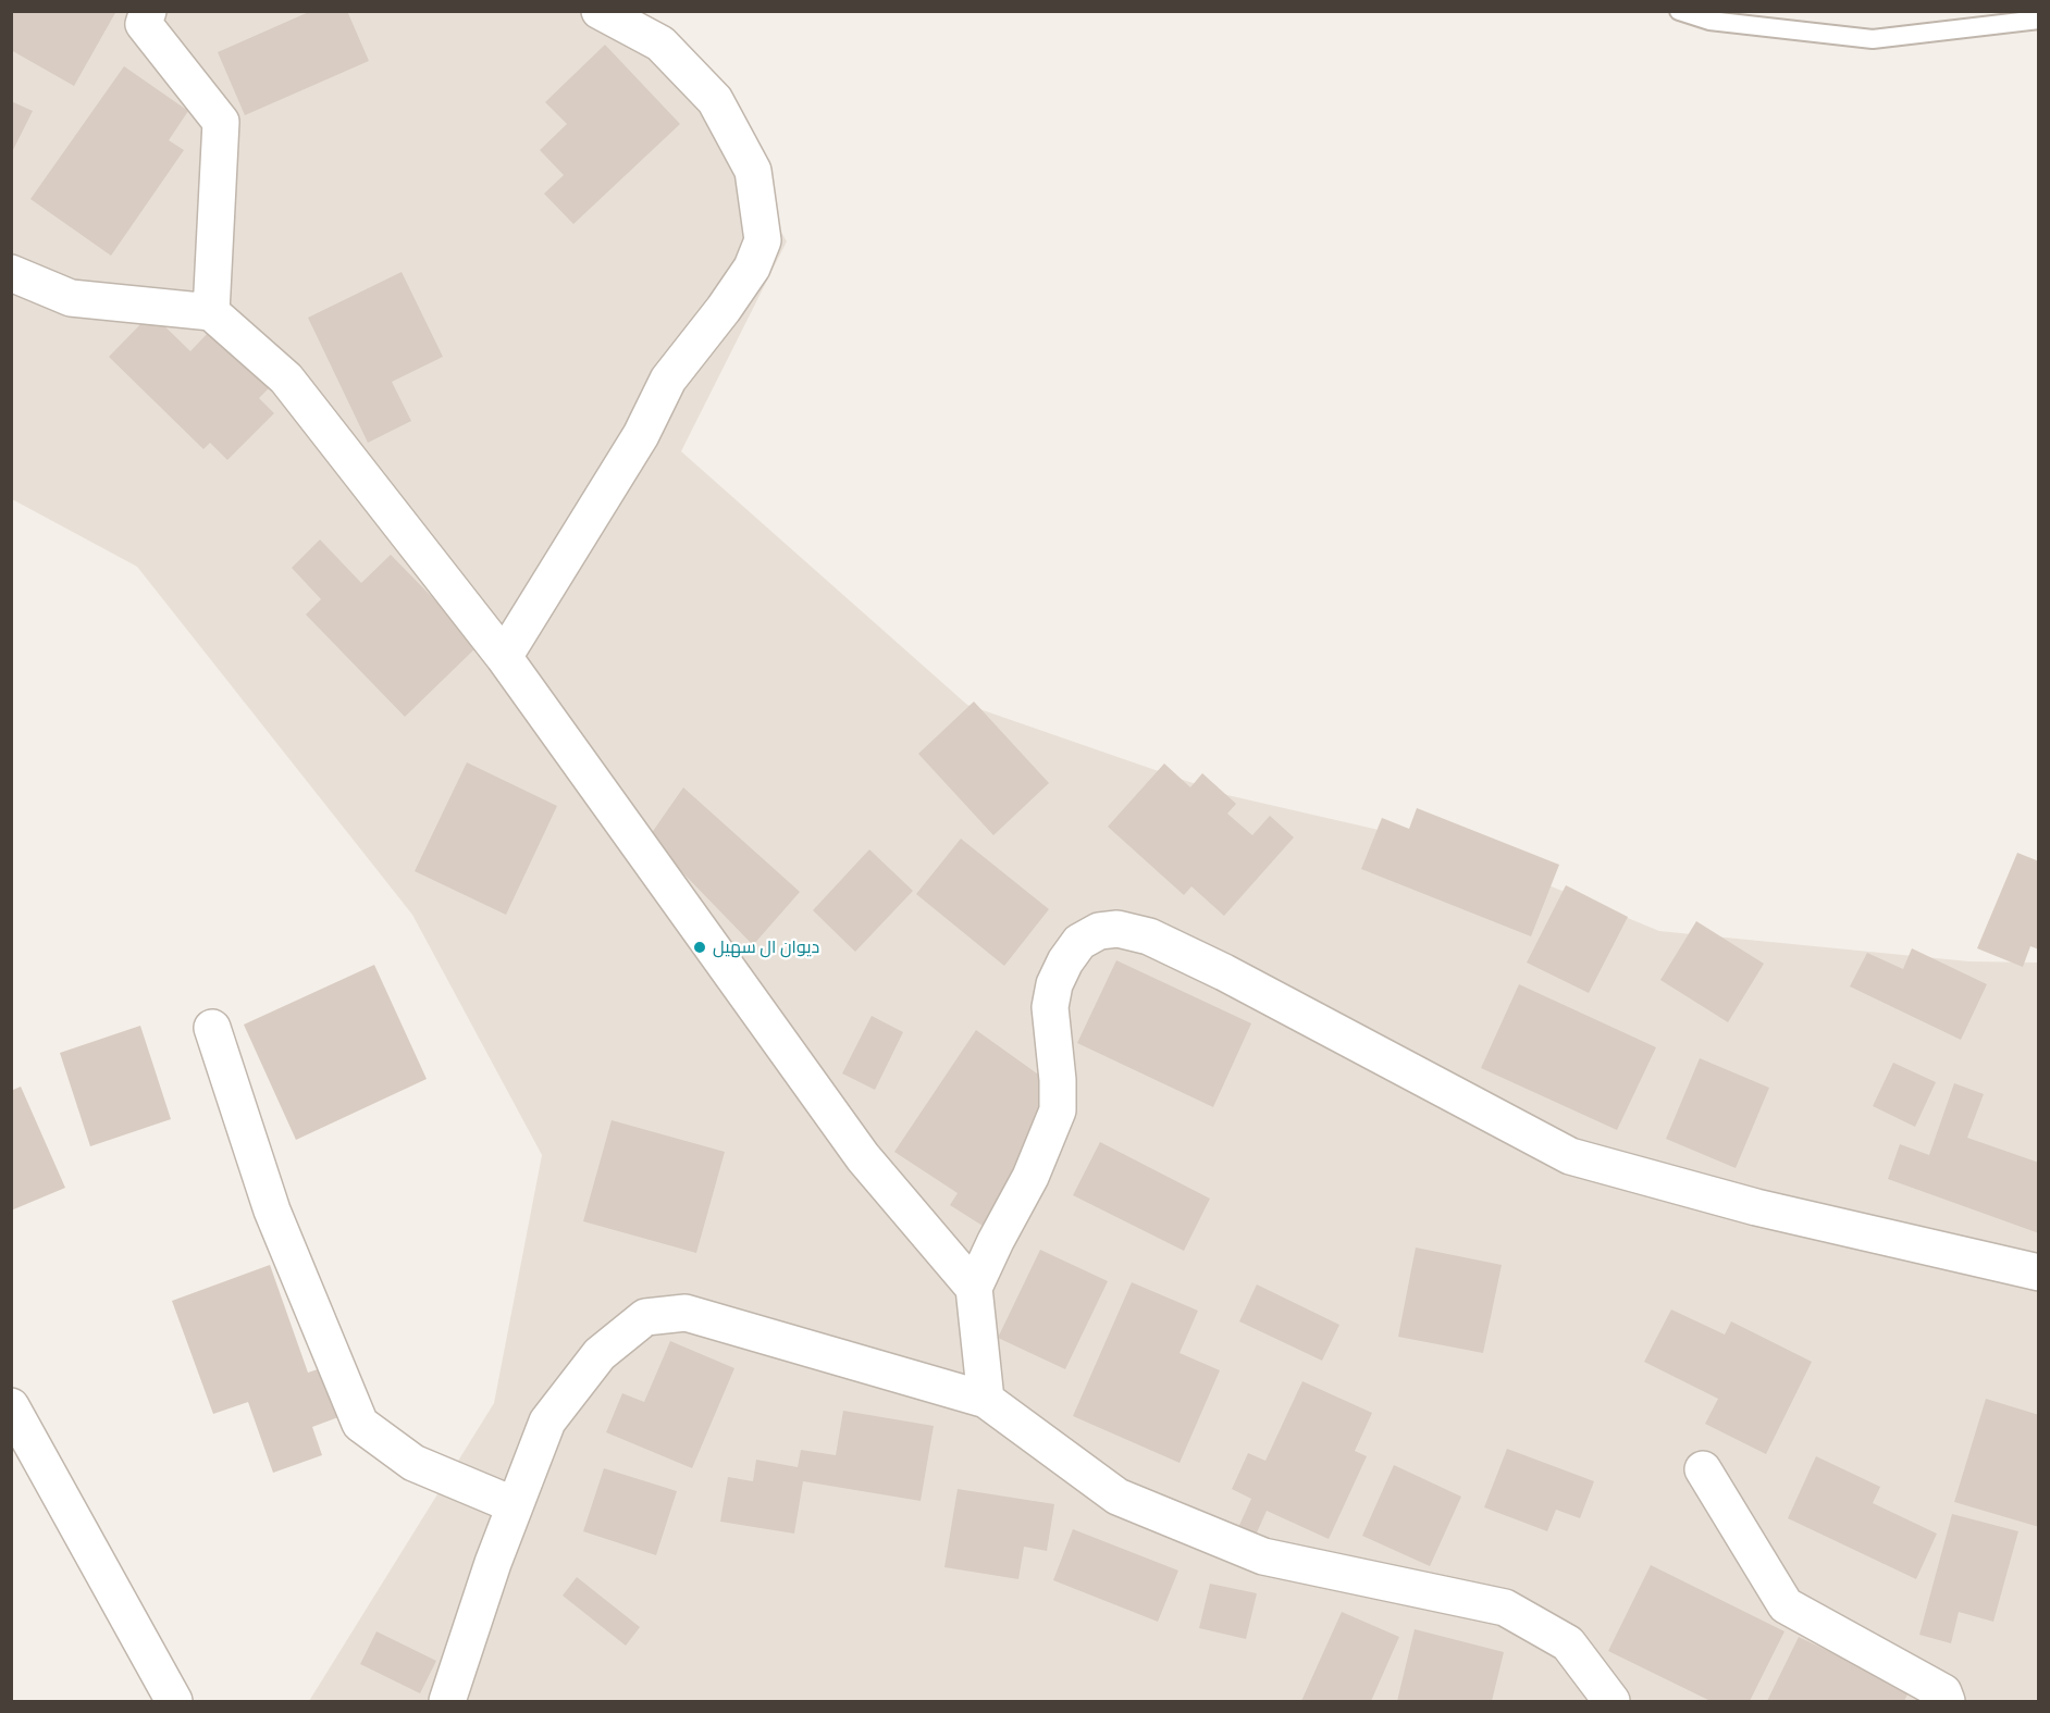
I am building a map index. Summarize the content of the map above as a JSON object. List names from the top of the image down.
{
  "places": ["ديوان ال سهيل"]
}
